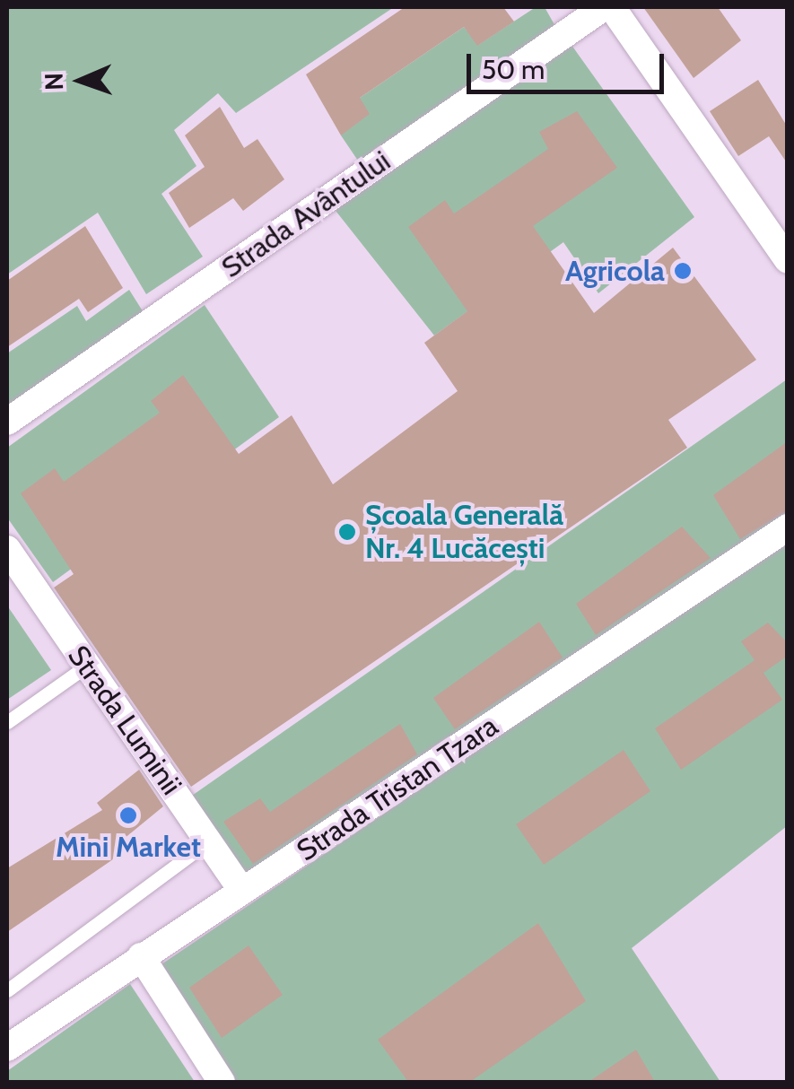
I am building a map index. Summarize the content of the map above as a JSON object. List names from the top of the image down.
{
  "streets": {
    "street": ["Strada Avântului", "Strada Luminii", "Strada Tristan Tzara"]
  },
  "crossings": [
    ["Strada Luminii", "Strada Tristan Tzara"]
  ],
  "places": ["Agricola", "Școala Generală Nr. 4 Lucăcești", "Mini Market"],
  "scale_bar": "50 m",
  "north": "left"
}
